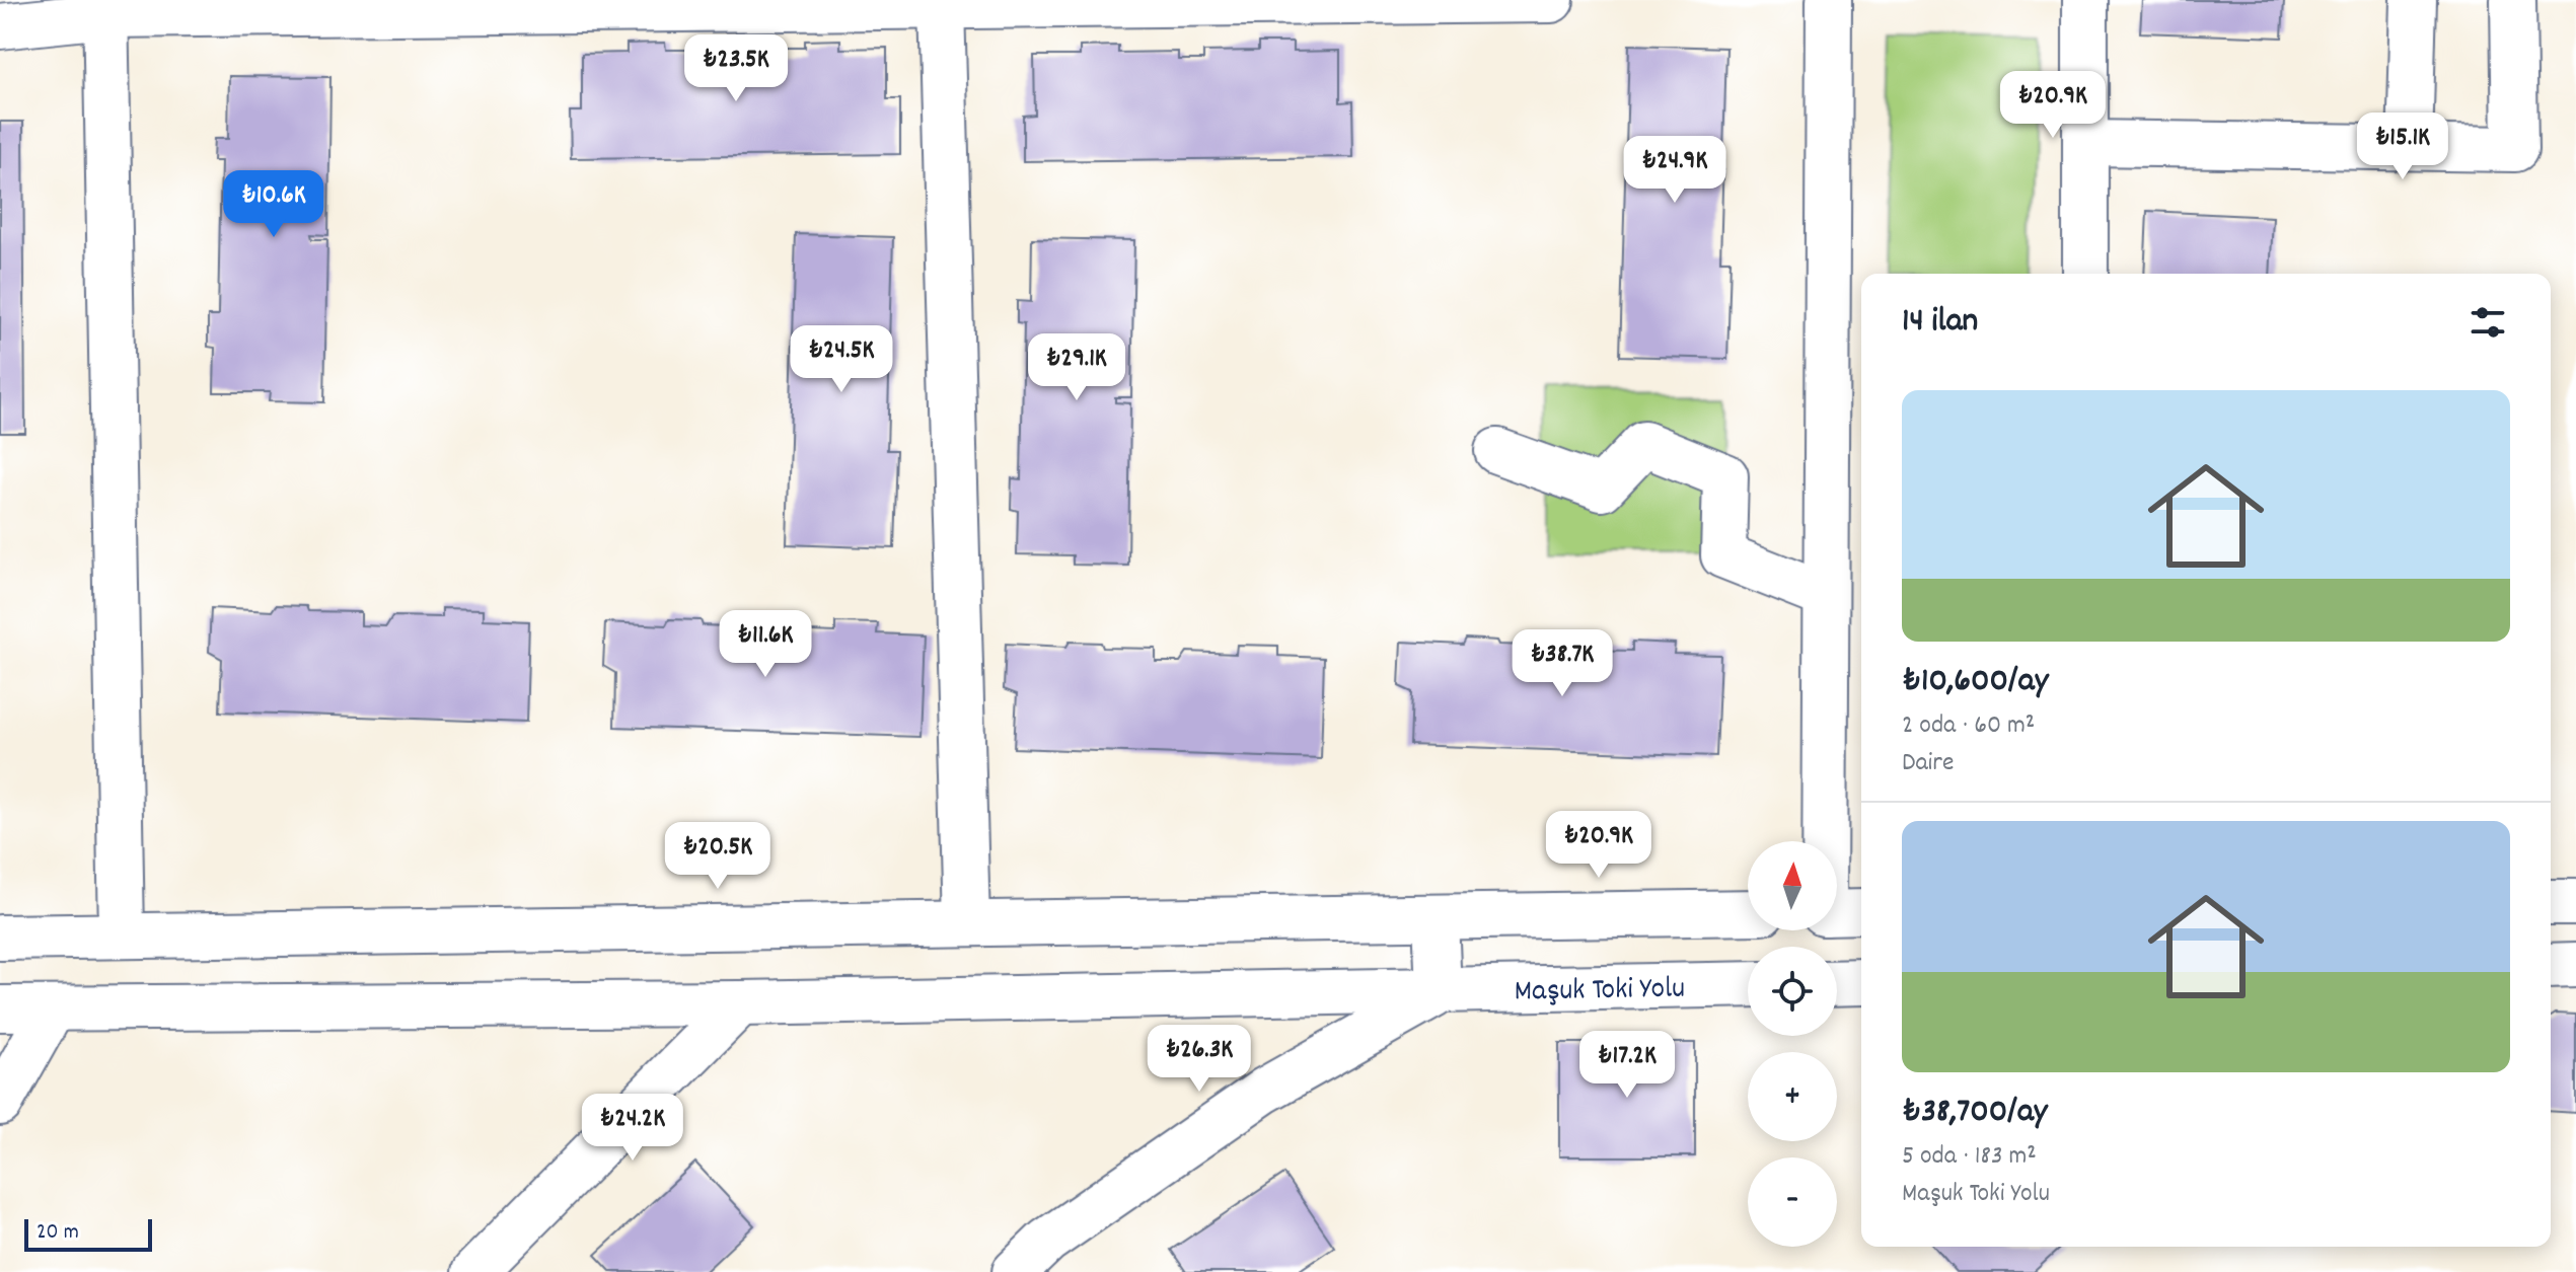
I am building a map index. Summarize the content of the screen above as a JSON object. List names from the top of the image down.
{
  "streets": {
    "street": ["Maşuk Toki Yolu"]
  },
  "scale_bar": "20 m",
  "north": "top",
  "page": {
    "price": [
      "₺23.5K",
      "₺20.9K",
      "₺15.1K",
      "₺24.9K",
      "₺10.6K",
      "₺24.5K",
      "₺29.1K",
      "₺11.6K",
      "₺38.7K",
      "₺20.9K",
      "₺20.5K",
      "₺26.3K",
      "₺17.2K",
      "₺24.2K"
    ],
    "heading": "14 ilan",
    "list": [
      {
        "name": "₺10,600/ay",
        "note": "2 oda · 60 m² · Daire"
      },
      {
        "name": "₺38,700/ay",
        "note": "5 oda · 183 m² · Maşuk Toki Yolu"
      }
    ],
    "map_buttons": ["+", "−"],
    "scale": "20 m"
  }
}
